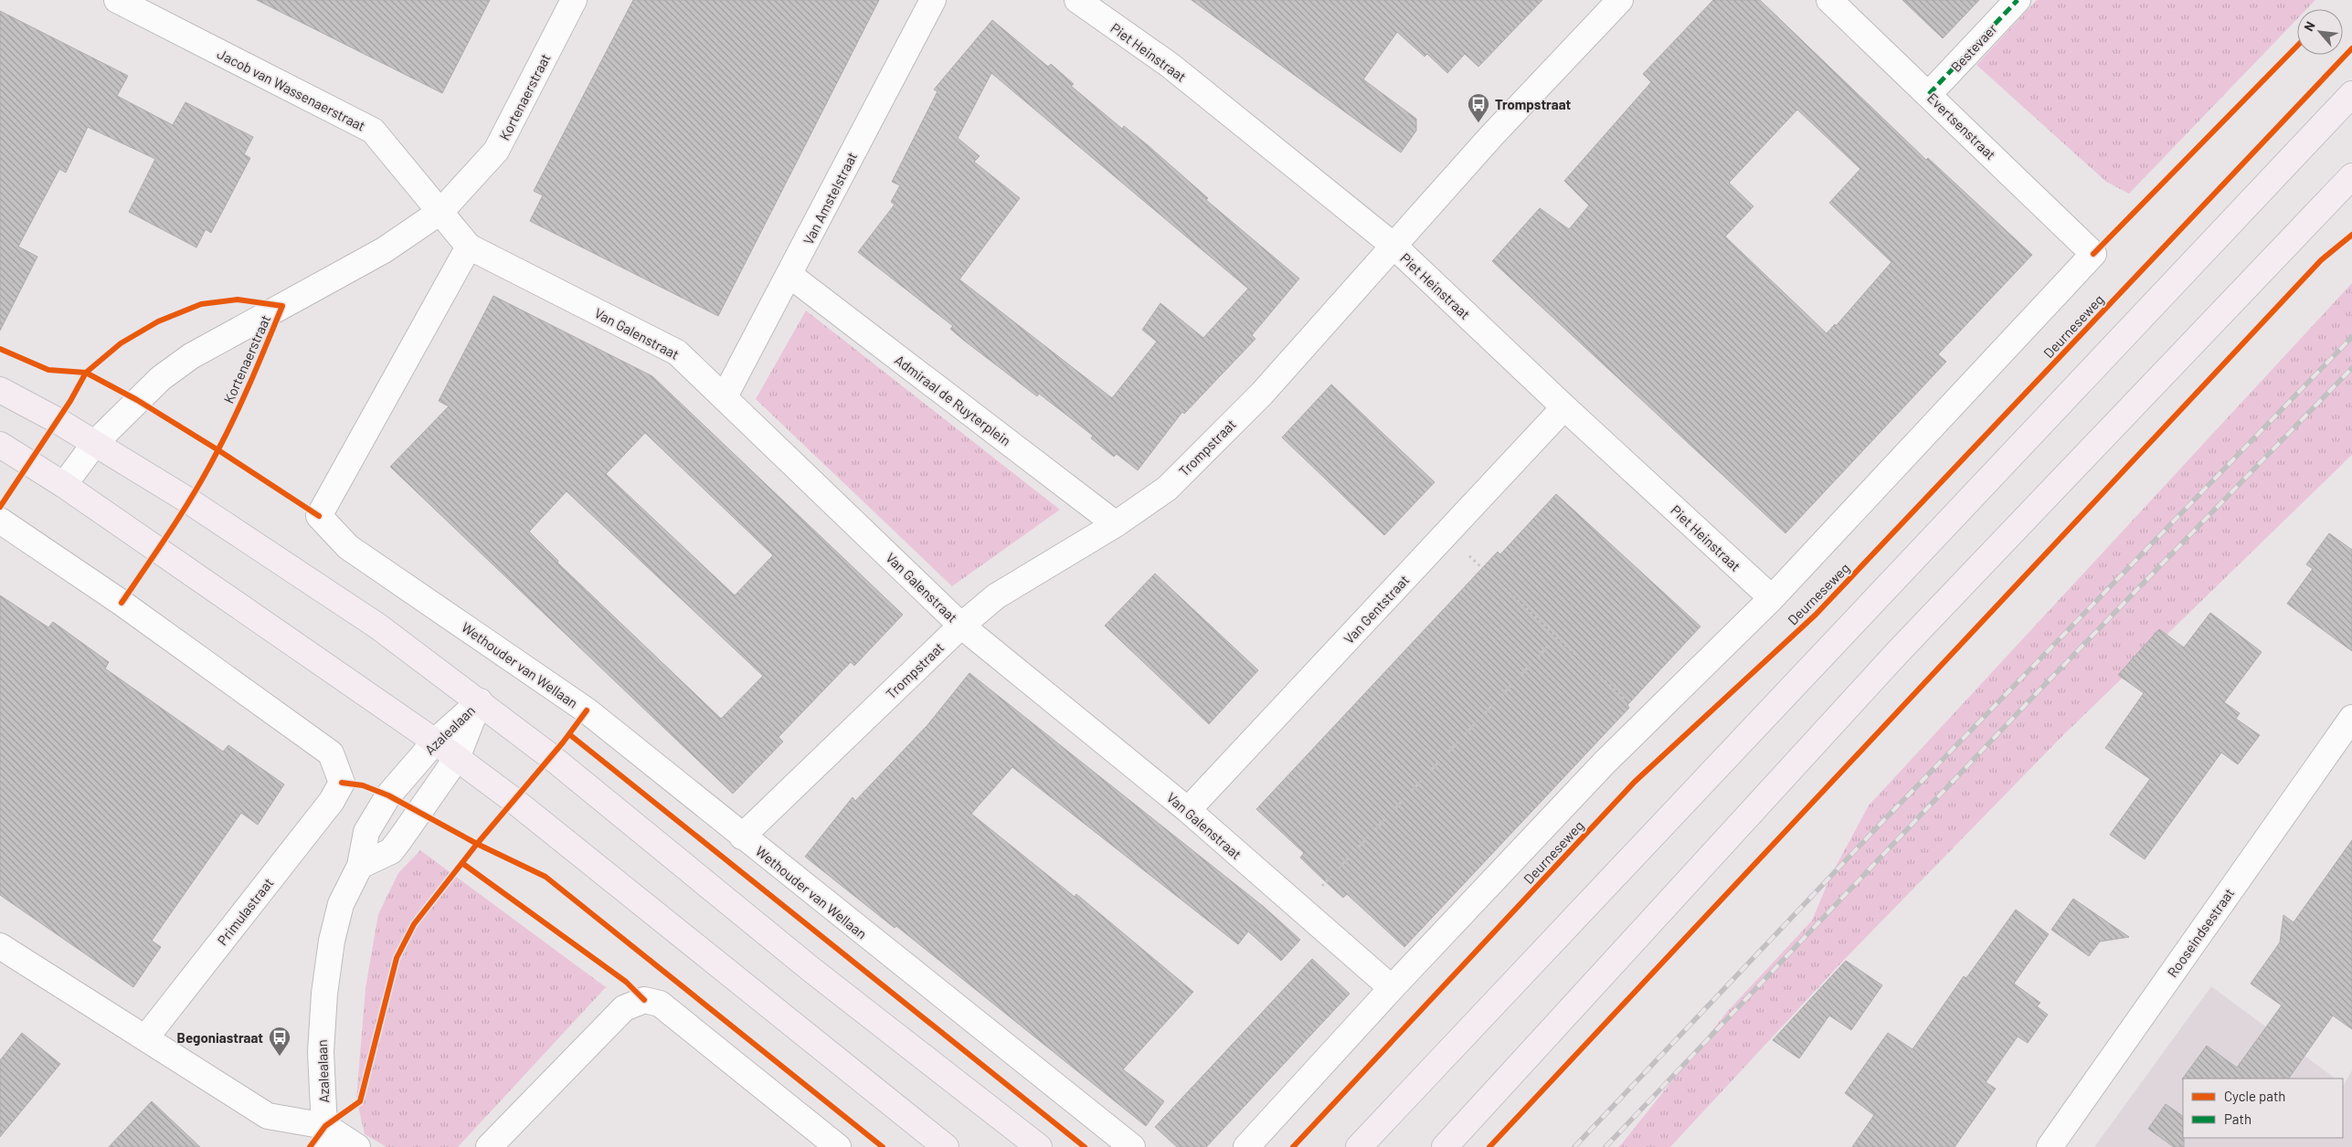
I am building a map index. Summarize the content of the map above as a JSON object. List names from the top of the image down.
{
  "streets": {
    "street": [
      "Bestevaer",
      "Piet Heinstraat",
      "Jacob van Wassenaerstraat",
      "Kortenaerstraat",
      "Evertsenstraat",
      "Van Amstelstraat",
      "Deurneseweg",
      "Van Galenstraat",
      "Admiraal de Ruyterplein",
      "Trompstraat",
      "Van Gentstraat",
      "Wethouder van Wellaan",
      "Azalealaan",
      "Primulastraat",
      "Rooseindsestraat"
    ]
  },
  "crossings": [
    ["Bestevaer", "Evertsenstraat"],
    ["Piet Heinstraat", "Deurneseweg"],
    ["Piet Heinstraat", "Trompstraat"],
    ["Piet Heinstraat", "Van Gentstraat"],
    ["Jacob van Wassenaerstraat", "Kortenaerstraat"],
    ["Jacob van Wassenaerstraat", "Van Galenstraat"],
    ["Kortenaerstraat", "Van Galenstraat"],
    ["Evertsenstraat", "Deurneseweg"],
    ["Van Amstelstraat", "Van Galenstraat"],
    ["Van Amstelstraat", "Admiraal de Ruyterplein"],
    ["Deurneseweg", "Van Galenstraat"],
    ["Van Galenstraat", "Trompstraat"],
    ["Van Galenstraat", "Van Gentstraat"],
    ["Van Galenstraat", "Wethouder van Wellaan"],
    ["Admiraal de Ruyterplein", "Trompstraat"],
    ["Trompstraat", "Wethouder van Wellaan"]
  ],
  "places": {
    "bus stop": ["Trompstraat", "Begoniastraat"]
  },
  "legend": ["Cycle path", "Path"],
  "north": "top left"
}
